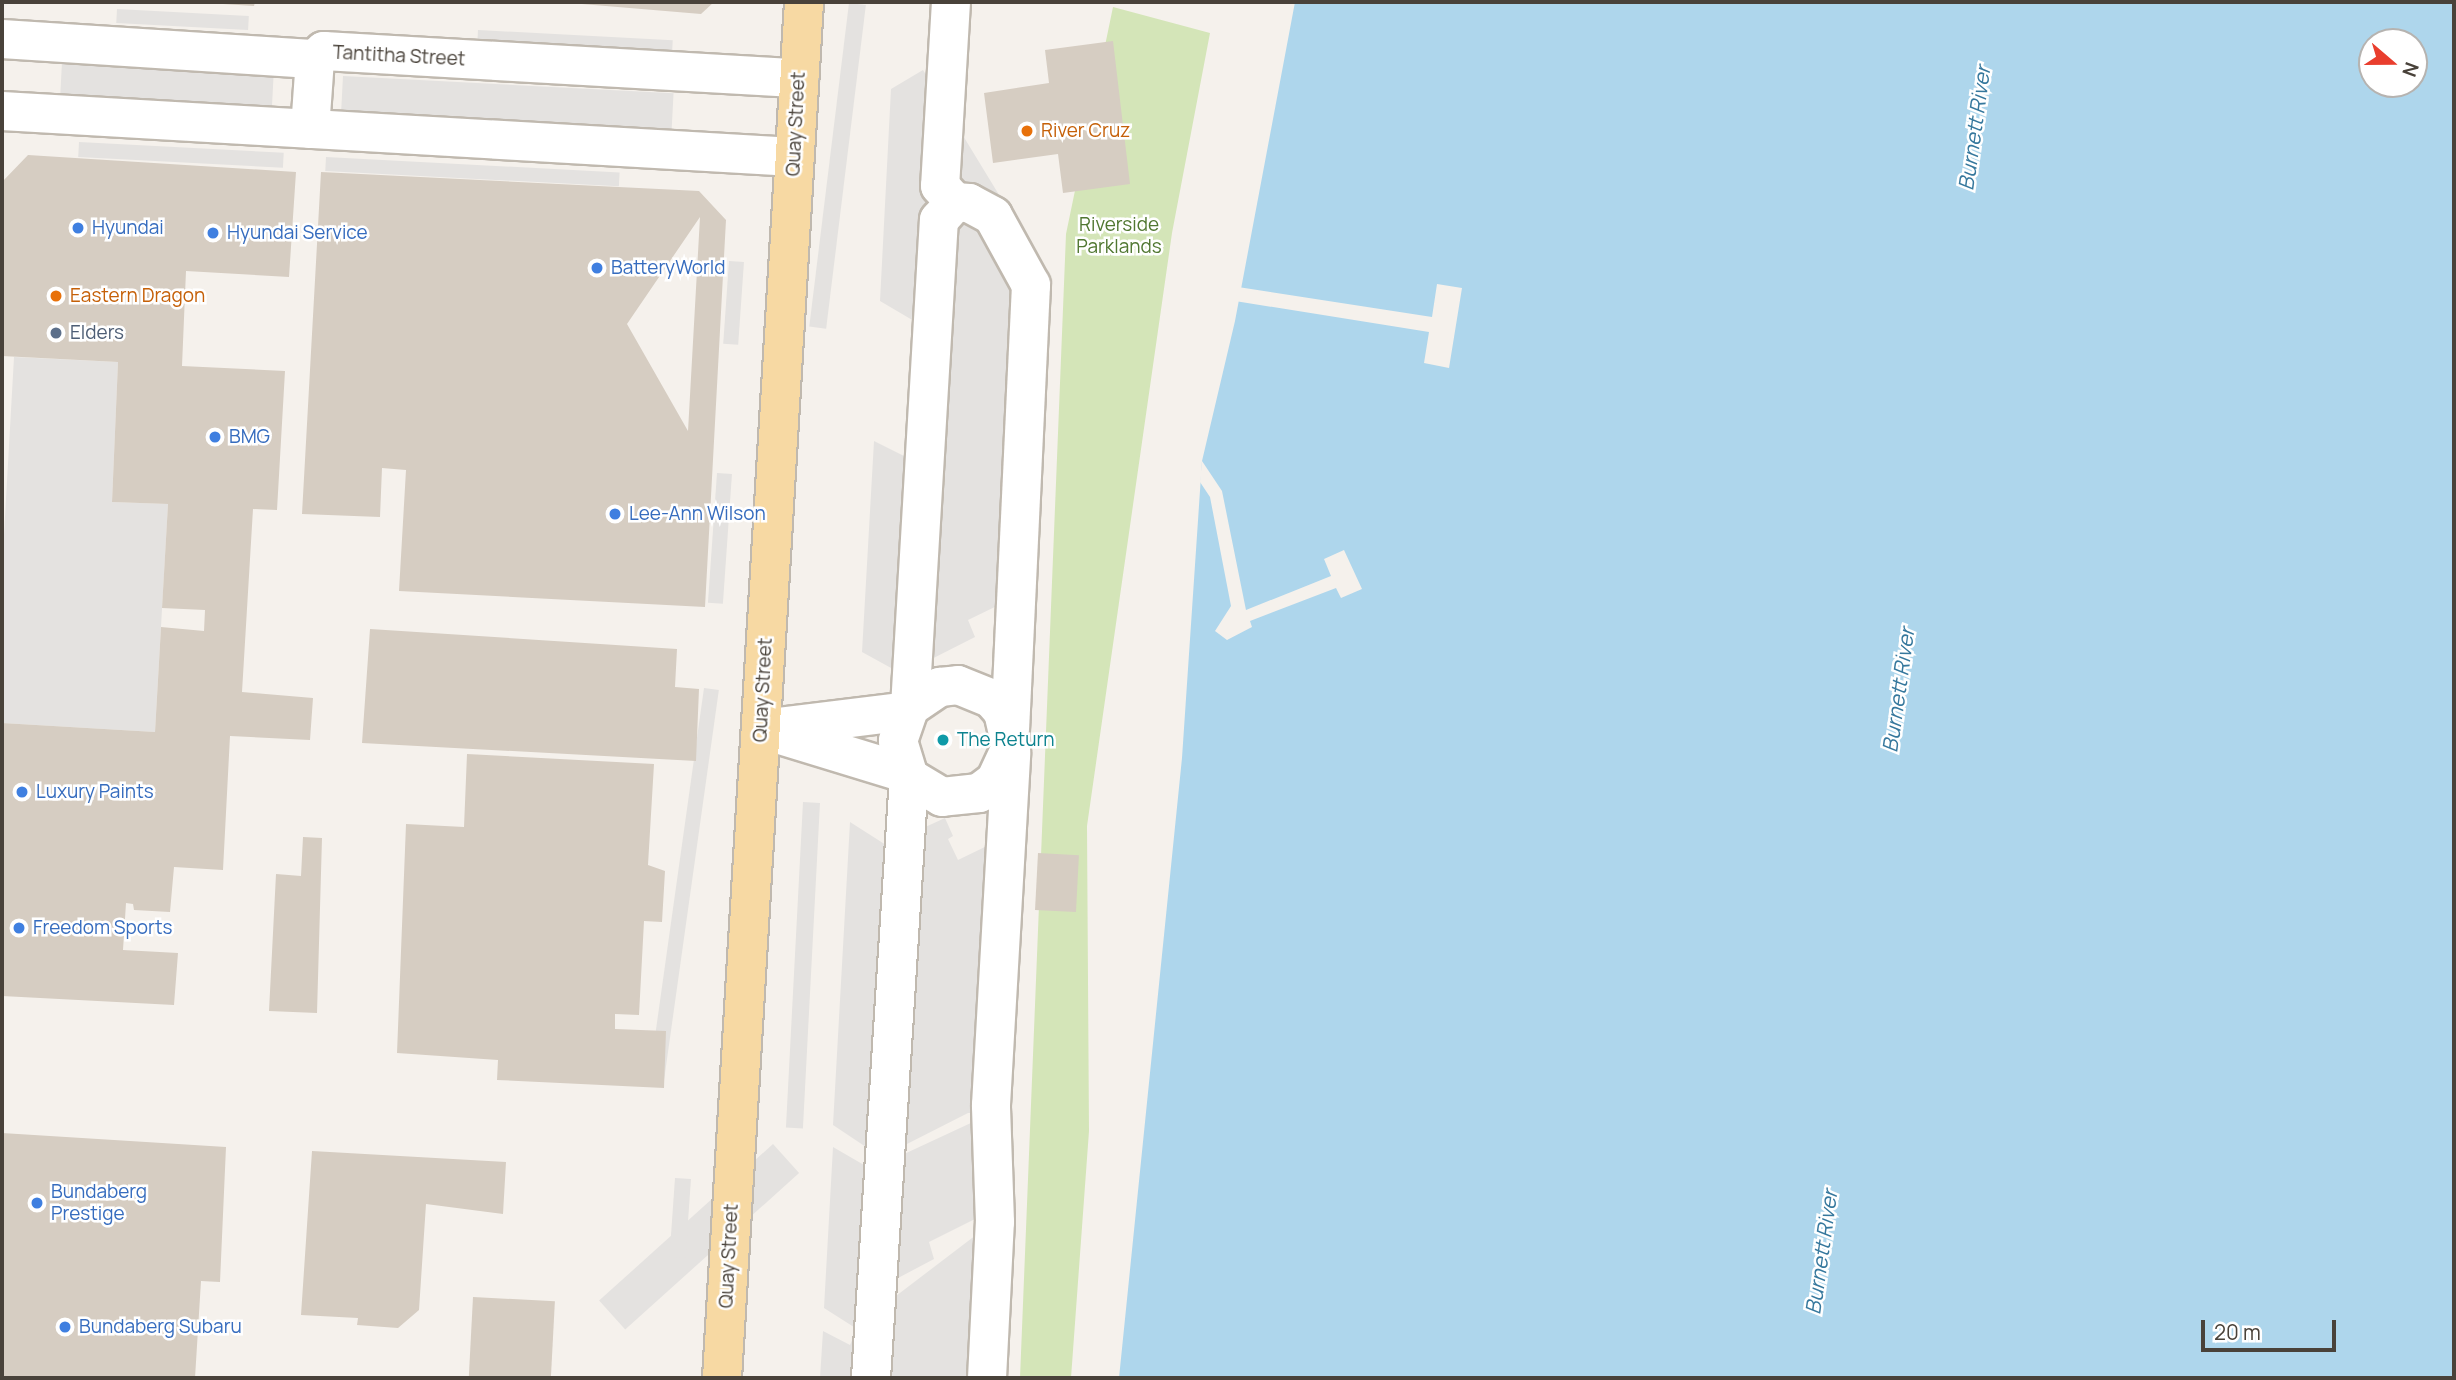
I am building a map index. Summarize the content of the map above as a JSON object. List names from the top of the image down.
{
  "streets": {
    "main road": ["Quay Street"],
    "street": ["Tantitha Street"]
  },
  "crossings": [
    ["Tantitha Street", "Quay Street"]
  ],
  "water": ["Burnett River"],
  "parks": ["Riverside Parklands"],
  "places": [
    "River Cruz",
    "Hyundai",
    "Hyundai Service",
    "BatteryWorld",
    "Eastern Dragon",
    "Elders",
    "BMG",
    "Lee-Ann Wilson",
    "The Return",
    "Luxury Paints",
    "Freedom Sports",
    "Bundaberg Prestige",
    "Bundaberg Subaru"
  ],
  "scale_bar": "20 m",
  "north": "right"
}
